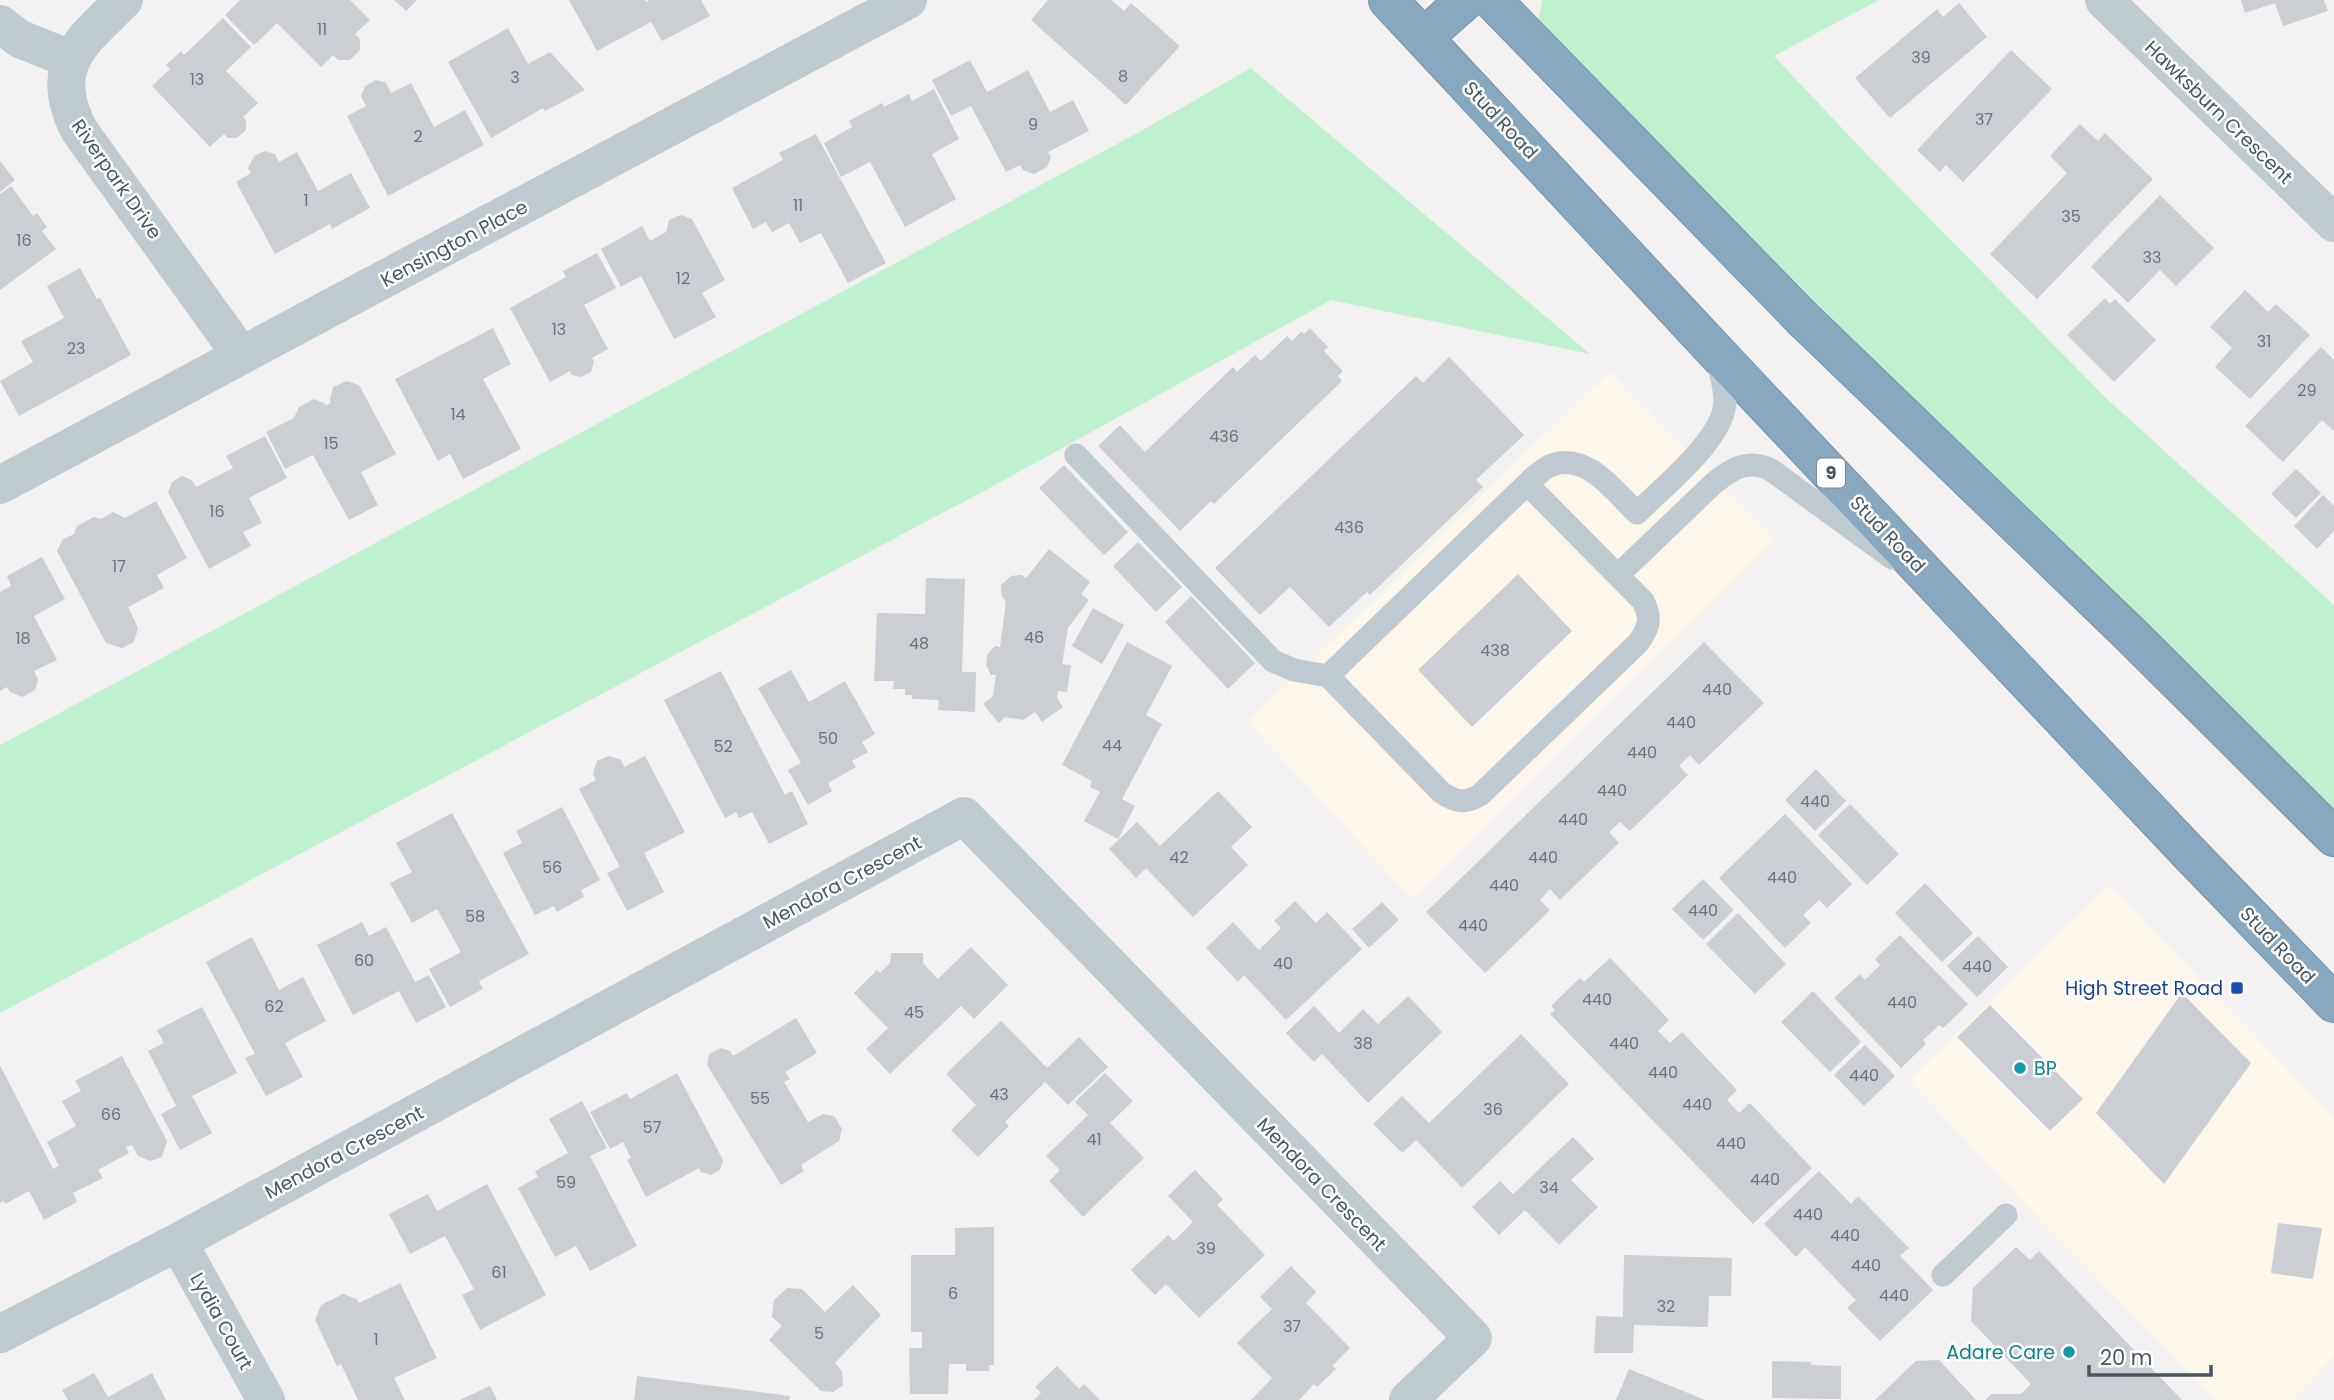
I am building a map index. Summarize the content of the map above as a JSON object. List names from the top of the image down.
{
  "streets": {
    "highway": ["Stud Road", "9"],
    "street": [
      "Hawksburn Crescent",
      "Riverpark Drive",
      "Kensington Place",
      "Mendora Crescent",
      "Lydia Court"
    ]
  },
  "crossings": [
    ["Riverpark Drive", "Kensington Place"],
    ["Mendora Crescent", "Lydia Court"]
  ],
  "places": {
    "transit": ["High Street Road"],
    "other": ["BP", "Adare Care"]
  },
  "house_numbers": [
    "11",
    "39",
    "8",
    "3",
    "13",
    "37",
    "9",
    "2",
    "1",
    "11",
    "35",
    "16",
    "33",
    "12",
    "13",
    "31",
    "23",
    "29",
    "14",
    "436",
    "15",
    "16",
    "436",
    "17",
    "46",
    "18",
    "48",
    "438",
    "440",
    "440",
    "50",
    "44",
    "52",
    "440",
    "440",
    "440",
    "440",
    "42",
    "440",
    "56",
    "440",
    "440",
    "440",
    "58",
    "440",
    "60",
    "40",
    "440",
    "440",
    "440",
    "62",
    "45",
    "38",
    "440",
    "440",
    "440",
    "43",
    "55",
    "440",
    "36",
    "66",
    "57",
    "41",
    "440",
    "440",
    "59",
    "34",
    "440",
    "440",
    "39",
    "440",
    "61",
    "6",
    "440",
    "32",
    "37",
    "5",
    "1"
  ],
  "scale_bar": "20 m"
}
